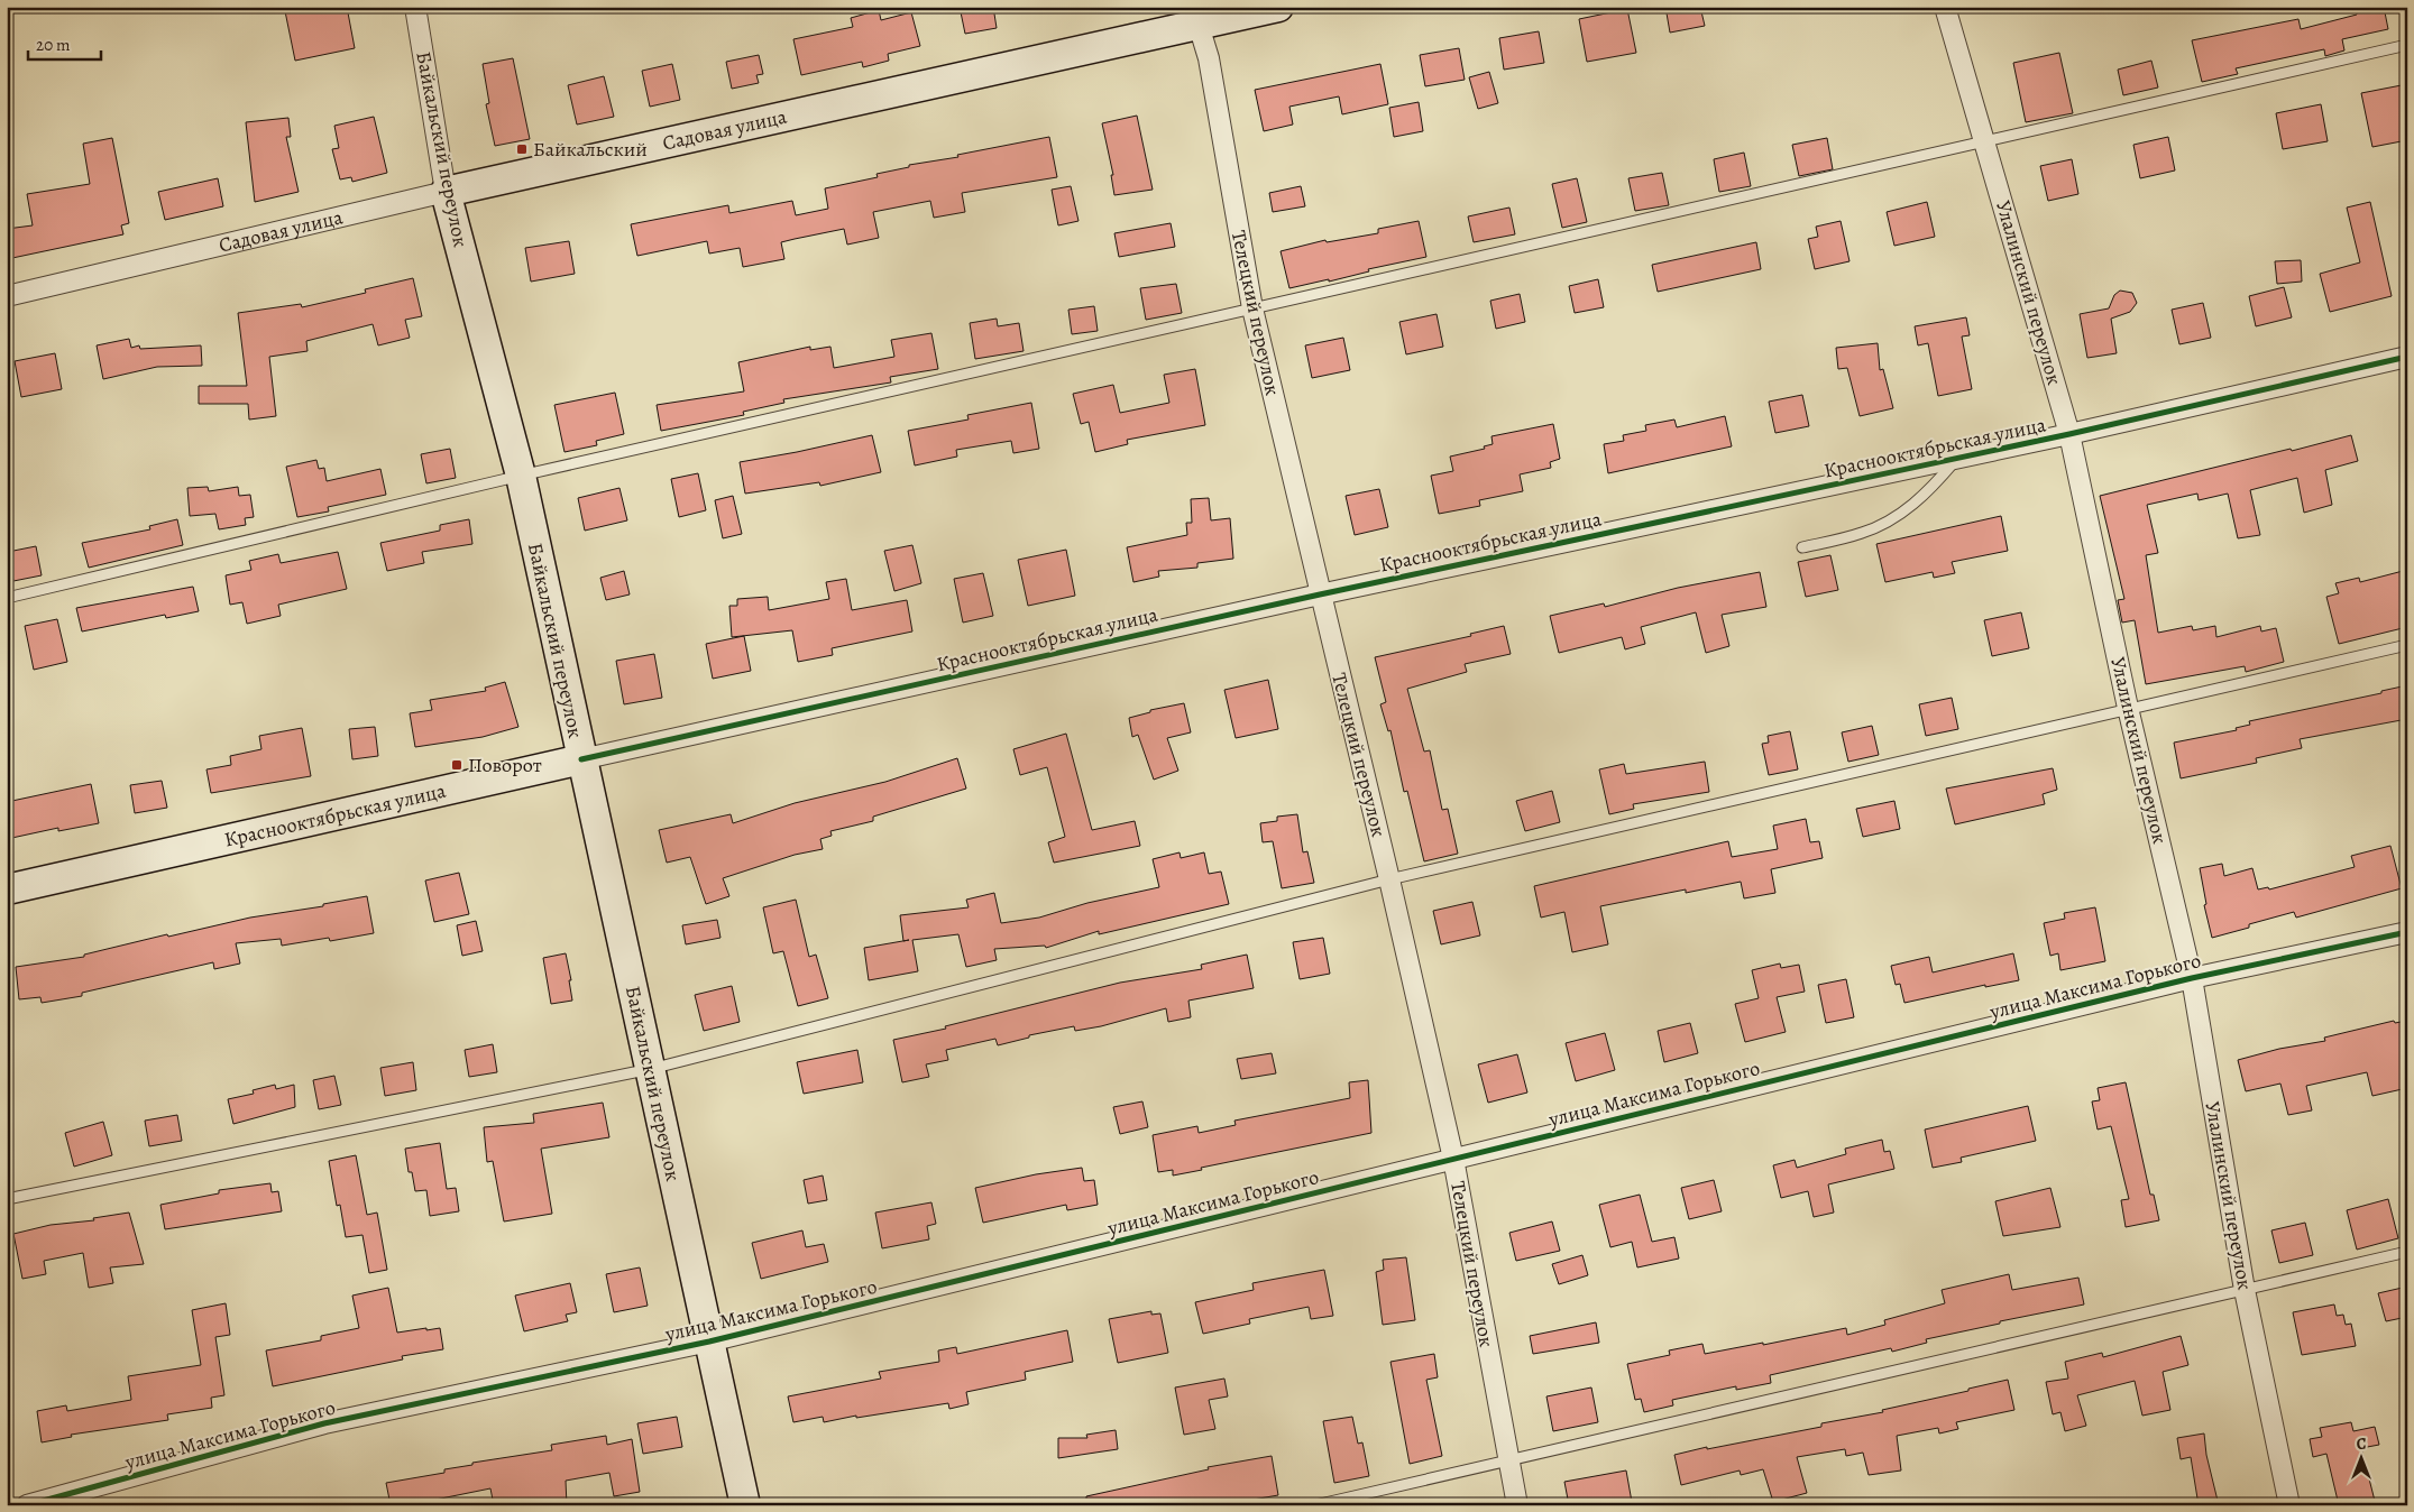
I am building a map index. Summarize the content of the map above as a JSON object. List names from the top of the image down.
{
  "streets": {
    "main road": ["Садовая улица", "Байкальский переулок", "Краснооктябрьская улица"],
    "street": ["Улалинский переулок", "Телецкий переулок", "улица Максима Горького"]
  },
  "crossings": [
    ["Садовая улица", "Байкальский переулок"],
    ["Садовая улица", "Телецкий переулок"],
    ["Байкальский переулок", "Краснооктябрьская улица"],
    ["Байкальский переулок", "улица Максима Горького"],
    ["Улалинский переулок", "Краснооктябрьская улица"],
    ["Улалинский переулок", "улица Максима Горького"],
    ["Телецкий переулок", "Краснооктябрьская улица"],
    ["Телецкий переулок", "улица Максима Горького"]
  ],
  "places": {
    "transit": ["Байкальский", "Поворот"]
  },
  "scale_bar": "20 m",
  "north": "top"
}
